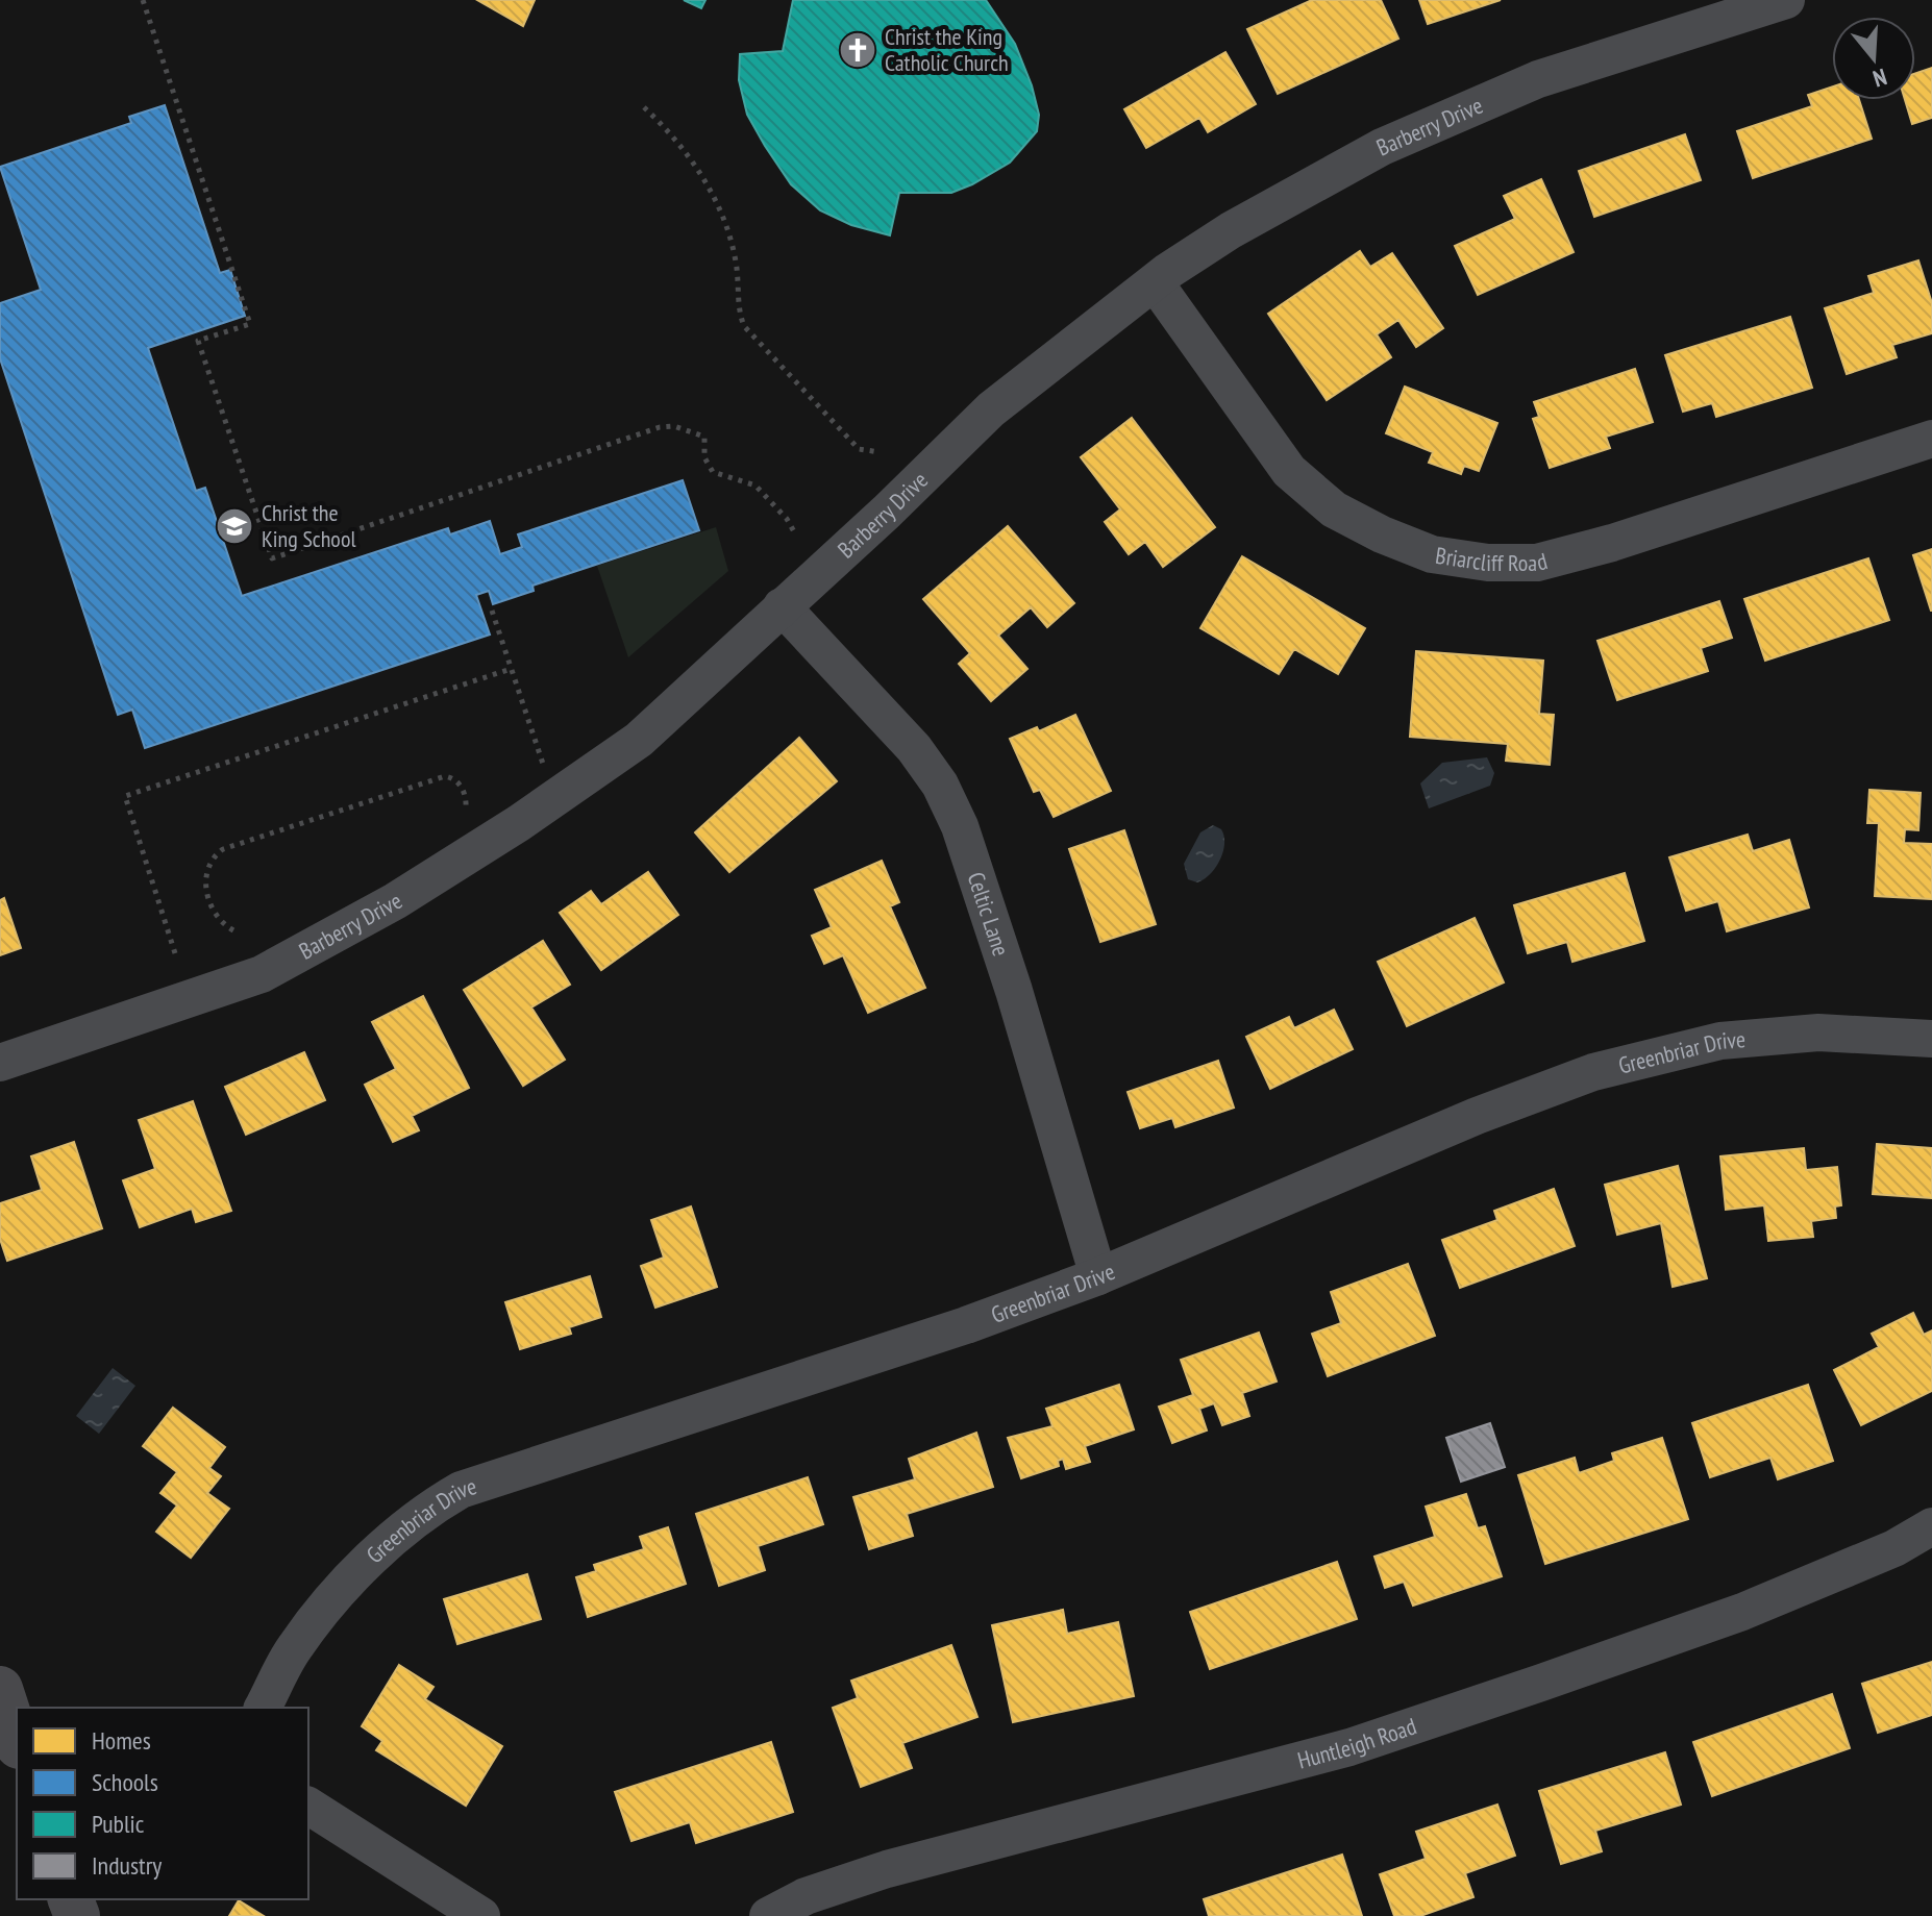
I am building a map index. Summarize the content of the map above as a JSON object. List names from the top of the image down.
{
  "streets": {
    "street": [
      "Barberry Drive",
      "Briarcliff Road",
      "Celtic Lane",
      "Greenbriar Drive",
      "Huntleigh Road"
    ]
  },
  "crossings": [
    ["Barberry Drive", "Briarcliff Road"],
    ["Barberry Drive", "Celtic Lane"],
    ["Celtic Lane", "Greenbriar Drive"]
  ],
  "places": {
    "church": ["Christ the King Catholic Church"],
    "school or university": ["Christ the King School"]
  },
  "legend": [
    "Homes",
    "Schools",
    "Public",
    "Industry"
  ],
  "north": "bottom"
}
